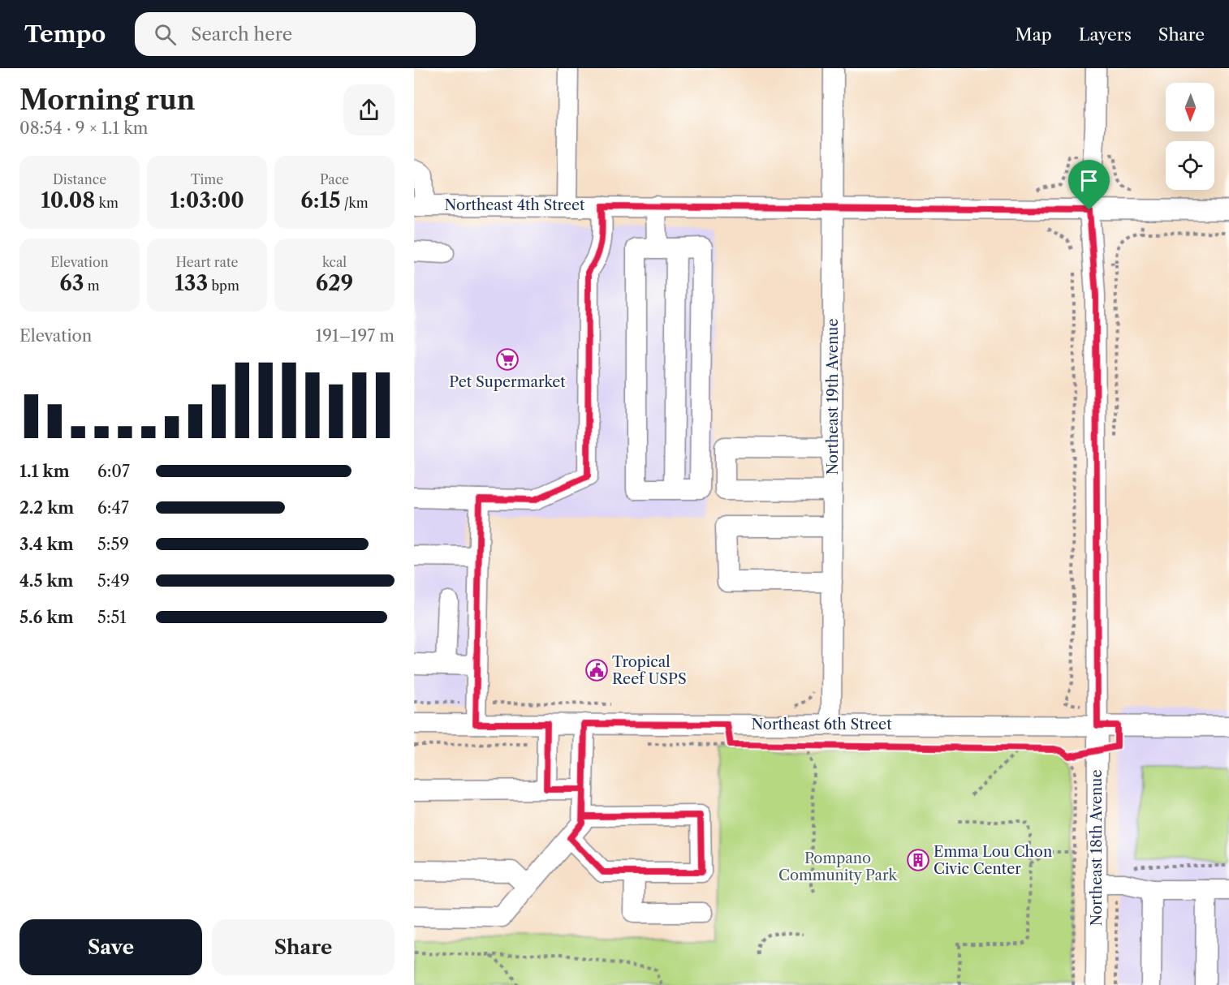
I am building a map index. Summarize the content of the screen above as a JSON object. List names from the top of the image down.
{
  "streets": {
    "street": [
      "Northeast 4th Street",
      "Northeast 19th Avenue",
      "Northeast 6th Street",
      "Northeast 18th Avenue"
    ]
  },
  "crossings": [
    ["Northeast 4th Street", "Northeast 19th Avenue"],
    ["Northeast 4th Street", "Northeast 18th Avenue"],
    ["Northeast 19th Avenue", "Northeast 6th Street"],
    ["Northeast 6th Street", "Northeast 18th Avenue"]
  ],
  "parks": ["Pompano Community Park"],
  "places": {
    "supermarket": ["Pet Supermarket"],
    "public building": ["Tropical Reef USPS"],
    "building": ["Emma Lou Chon Civic Center"]
  },
  "north": "bottom",
  "page": {
    "header": "Tempo",
    "search": "Search here",
    "nav": ["Map", "Layers", "Share"],
    "heading": ["Morning run", "08:54 · 9 × 1.1 km"],
    "stats": [
      ["Distance", "10.08 km"],
      ["Time", "1:03:00"],
      ["Pace", "6:15 /km"],
      ["Elevation", "63 m"],
      ["Heart rate", "133 bpm"],
      ["kcal", "629"]
    ],
    "chart": ["Elevation", "191–197 m"],
    "list": [
      {
        "name": "1.1 km",
        "note": "6:07"
      },
      {
        "name": "2.2 km",
        "note": "6:47"
      },
      {
        "name": "3.4 km",
        "note": "5:59"
      },
      {
        "name": "4.5 km",
        "note": "5:49"
      },
      {
        "name": "5.6 km",
        "note": "5:51"
      }
    ],
    "buttons": ["Save", "Share"]
  }
}
